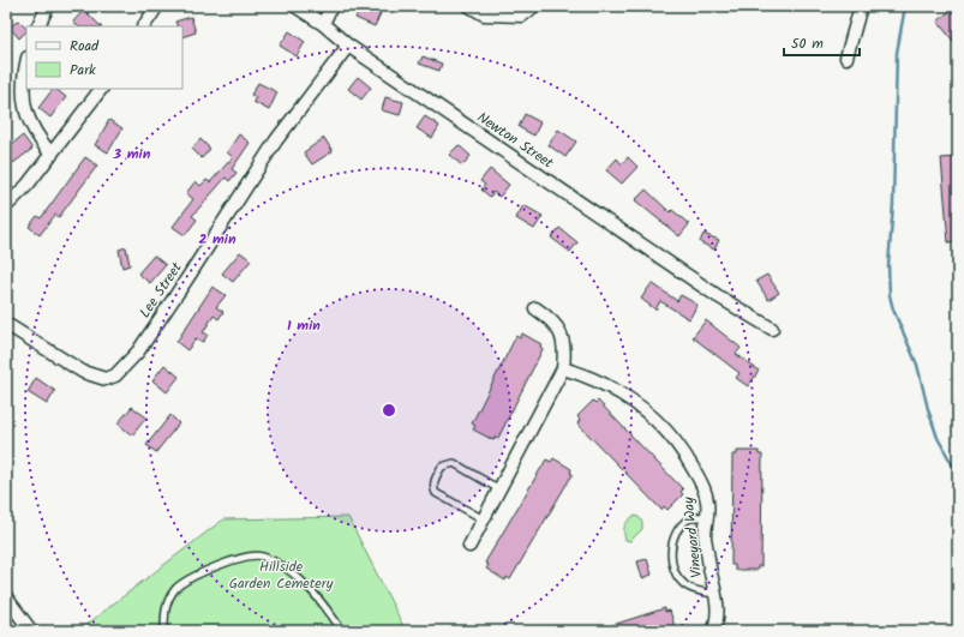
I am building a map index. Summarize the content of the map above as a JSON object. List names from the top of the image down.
{
  "streets": {
    "street": ["Newton Street", "Lee Street", "Vineyard Way"]
  },
  "crossings": [
    ["Newton Street", "Lee Street"]
  ],
  "parks": ["Hillside Garden Cemetery"],
  "legend": ["Road", "Park"],
  "scale_bar": "50 m",
  "rings": ["3 min", "2 min", "1 min"]
}
